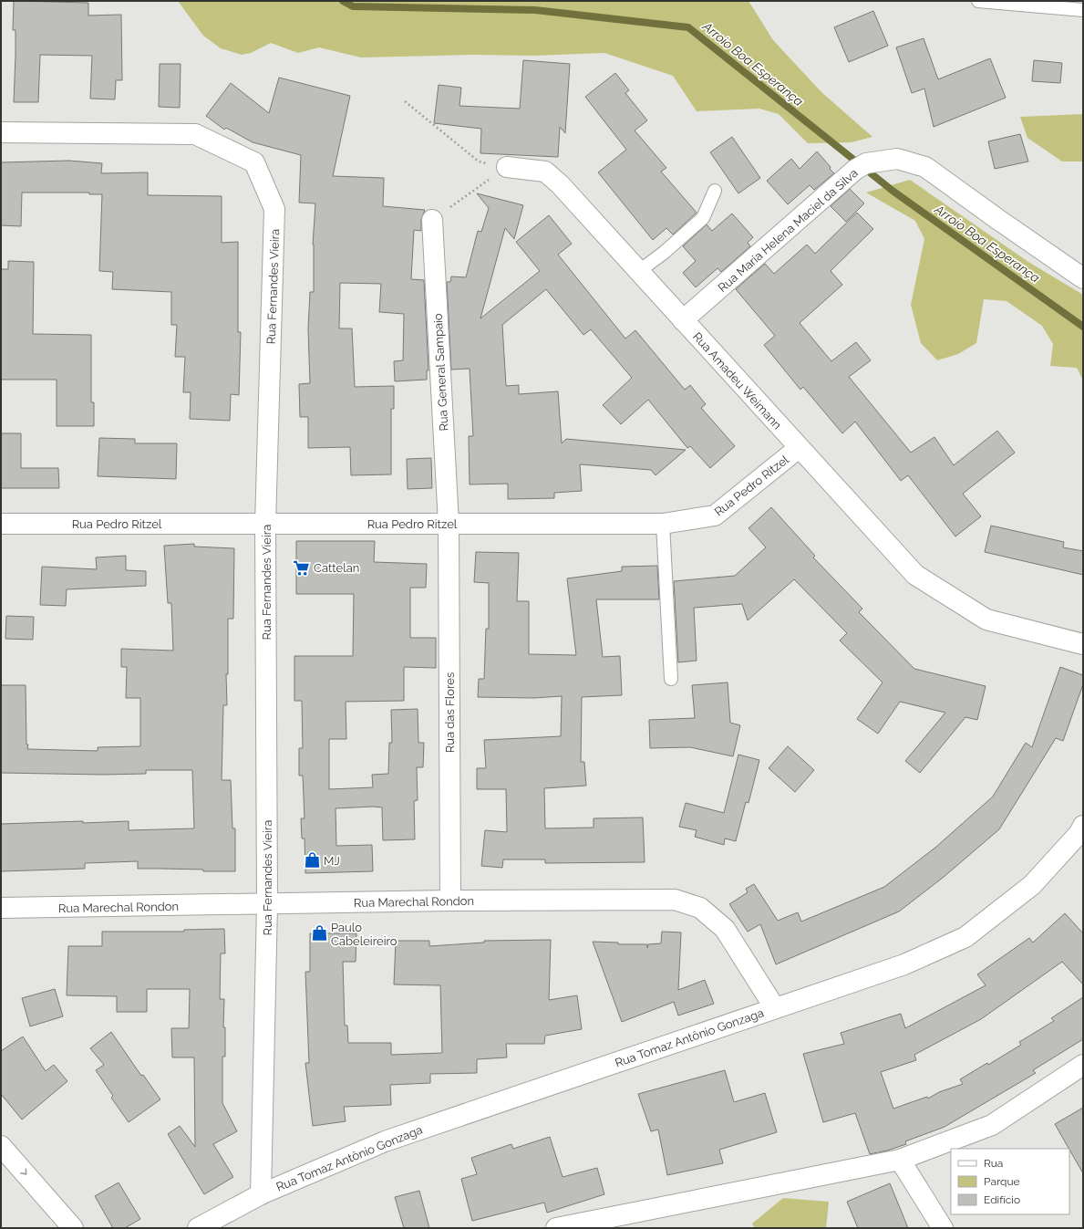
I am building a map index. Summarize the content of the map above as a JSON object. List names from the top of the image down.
{
  "streets": {
    "street": [
      "Rua Maria Helena Maciel da Silva",
      "Rua Fernandes Vieira",
      "Rua General Sampaio",
      "Rua Amadeu Weimann",
      "Rua Pedro Ritzel",
      "Rua das Flores",
      "Rua Marechal Rondon",
      "Rua Tomaz Antônio Gonzaga"
    ]
  },
  "crossings": [
    ["Rua Maria Helena Maciel da Silva", "Rua Amadeu Weimann"],
    ["Rua Fernandes Vieira", "Rua Pedro Ritzel"],
    ["Rua Fernandes Vieira", "Rua Marechal Rondon"],
    ["Rua Fernandes Vieira", "Rua Tomaz Antônio Gonzaga"],
    ["Rua General Sampaio", "Rua Pedro Ritzel"],
    ["Rua General Sampaio", "Rua das Flores"],
    ["Rua Amadeu Weimann", "Rua Pedro Ritzel"],
    ["Rua Pedro Ritzel", "Rua das Flores"],
    ["Rua das Flores", "Rua Marechal Rondon"],
    ["Rua Marechal Rondon", "Rua Tomaz Antônio Gonzaga"]
  ],
  "water": ["Arroio Boa Esperança"],
  "places": {
    "supermarket": ["Cattelan"],
    "shop": ["MJ", "Paulo Cabeleireiro"]
  },
  "legend": ["Rua", "Parque", "Edifício"]
}
